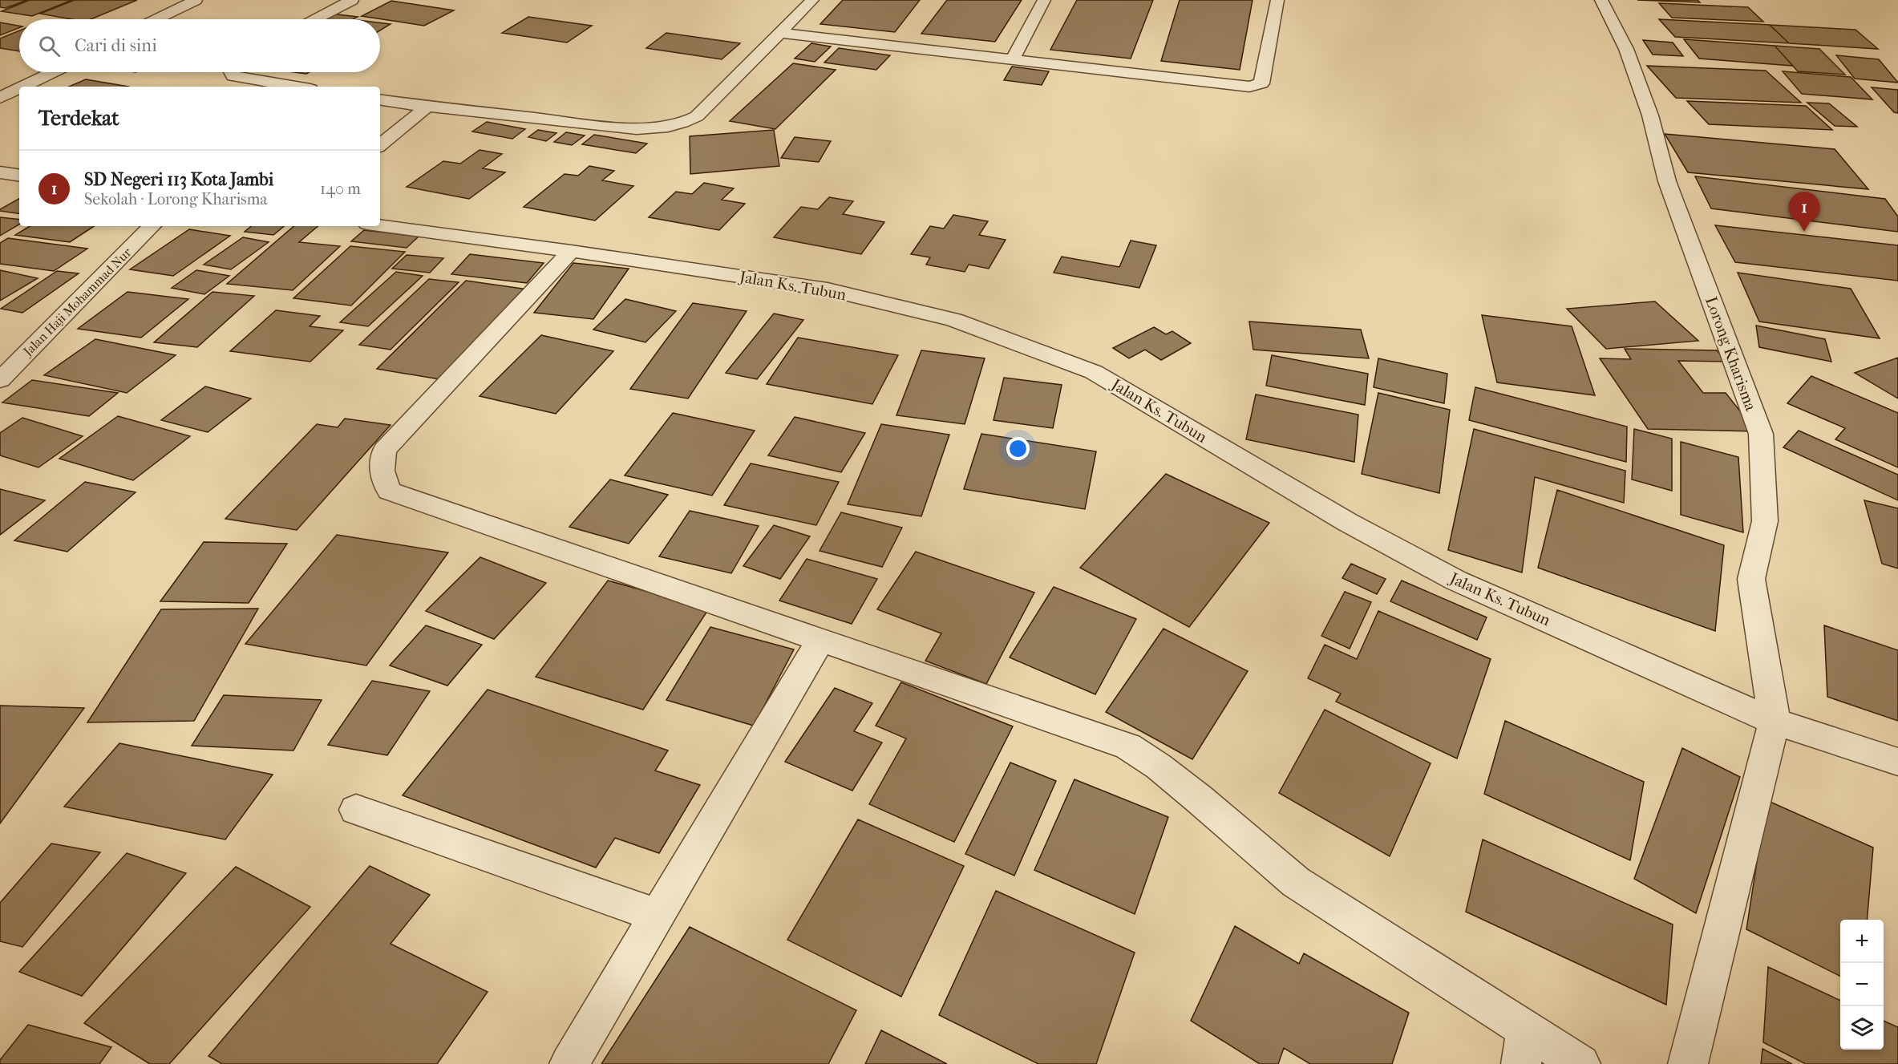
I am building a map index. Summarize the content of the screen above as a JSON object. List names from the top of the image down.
{
  "streets": {
    "street": ["Jalan Ks. Tubun", "Jalan Haji Mohammad Nur", "Lorong Kharisma"]
  },
  "crossings": [
    ["Jalan Ks. Tubun", "Lorong Kharisma"]
  ],
  "page": {
    "search": "Cari di sini",
    "heading": "Terdekat",
    "list": [
      {
        "mark": "1",
        "name": "SD Negeri 113 Kota Jambi",
        "note": "Sekolah · Lorong Kharisma",
        "value": "140 m"
      }
    ],
    "pins": "1",
    "map_buttons": ["+", "−"]
  }
}
